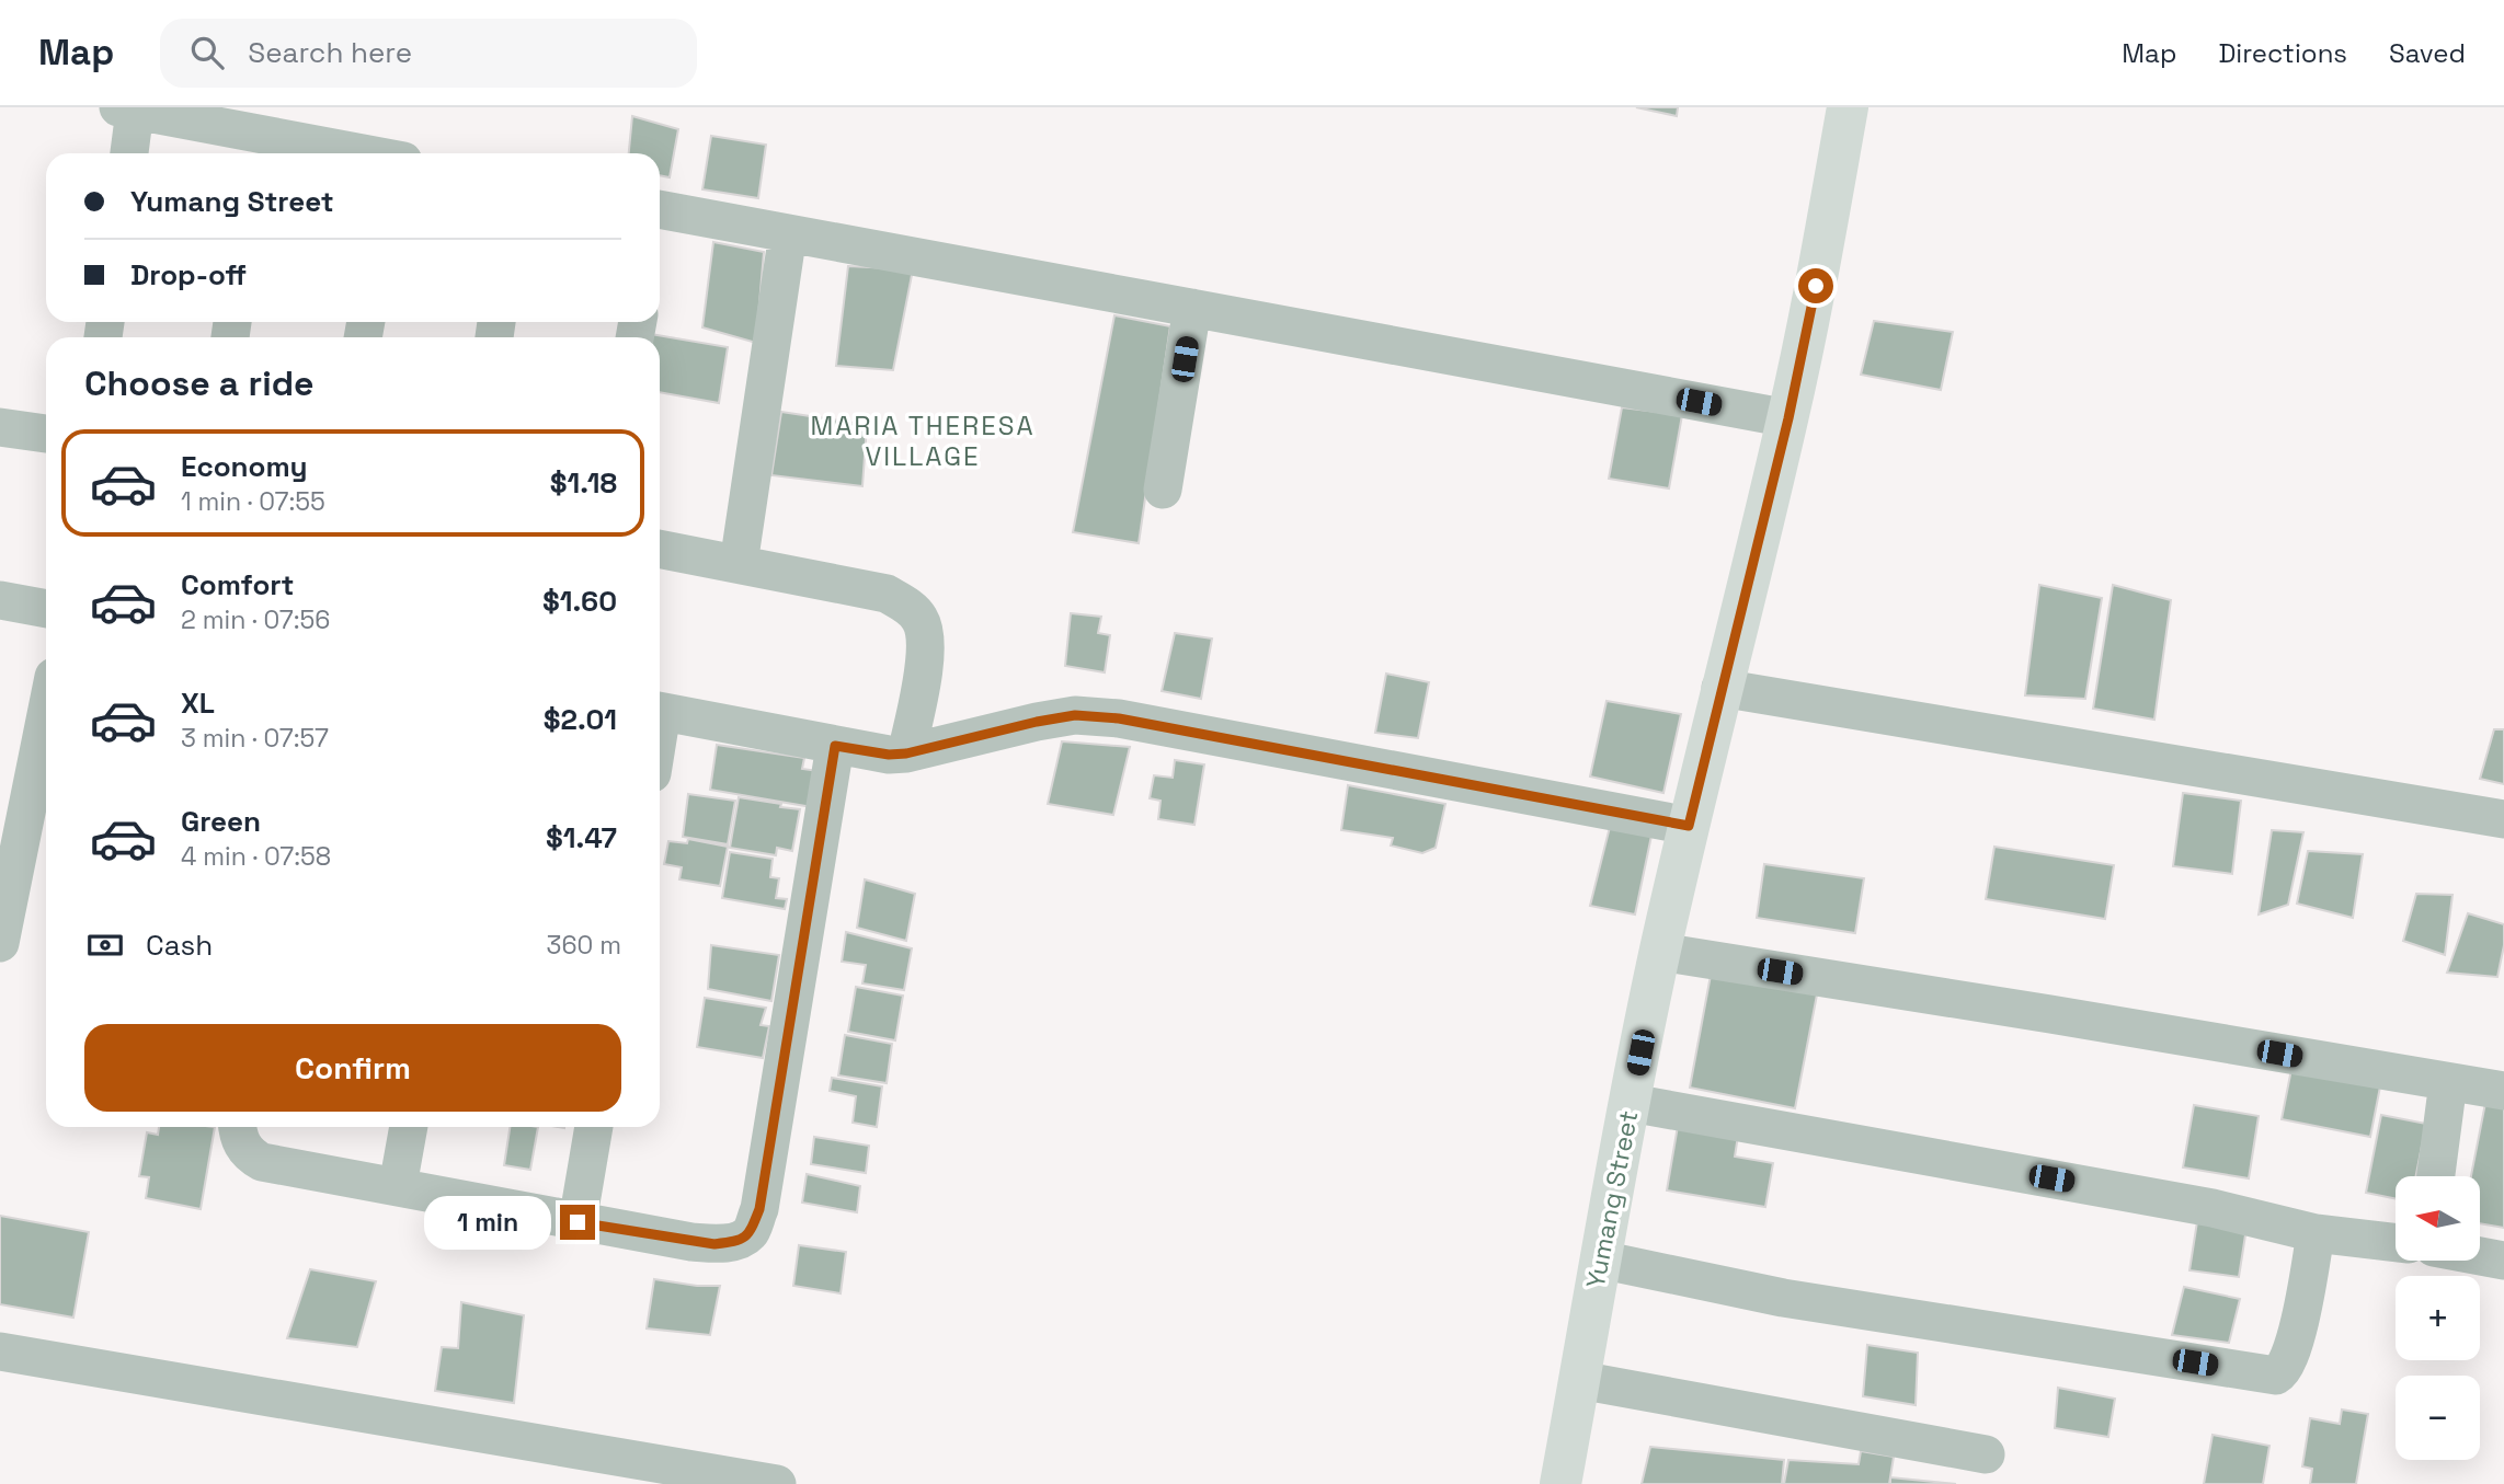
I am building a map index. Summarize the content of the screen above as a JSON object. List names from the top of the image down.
{
  "streets": {
    "main road": ["Yumang Street"]
  },
  "districts": ["MARIA THERESA VILLAGE"],
  "north": "left",
  "page": {
    "header": "Map",
    "search": "Search here",
    "nav": ["Map", "Directions", "Saved"],
    "banner": ["Yumang Street", "Drop-off"],
    "heading": "Choose a ride",
    "list": [
      {
        "name": "Economy",
        "note": "1 min · 07:55",
        "value": "$1.18"
      },
      {
        "name": "Comfort",
        "note": "2 min · 07:56",
        "value": "$1.60"
      },
      {
        "name": "XL",
        "note": "3 min · 07:57",
        "value": "$2.01"
      },
      {
        "name": "Green",
        "note": "4 min · 07:58",
        "value": "$1.47"
      }
    ],
    "pay": ["Cash", "360 m"],
    "buttons": "Confirm",
    "map_buttons": ["+", "−"],
    "bubble": "1 min"
  }
}
